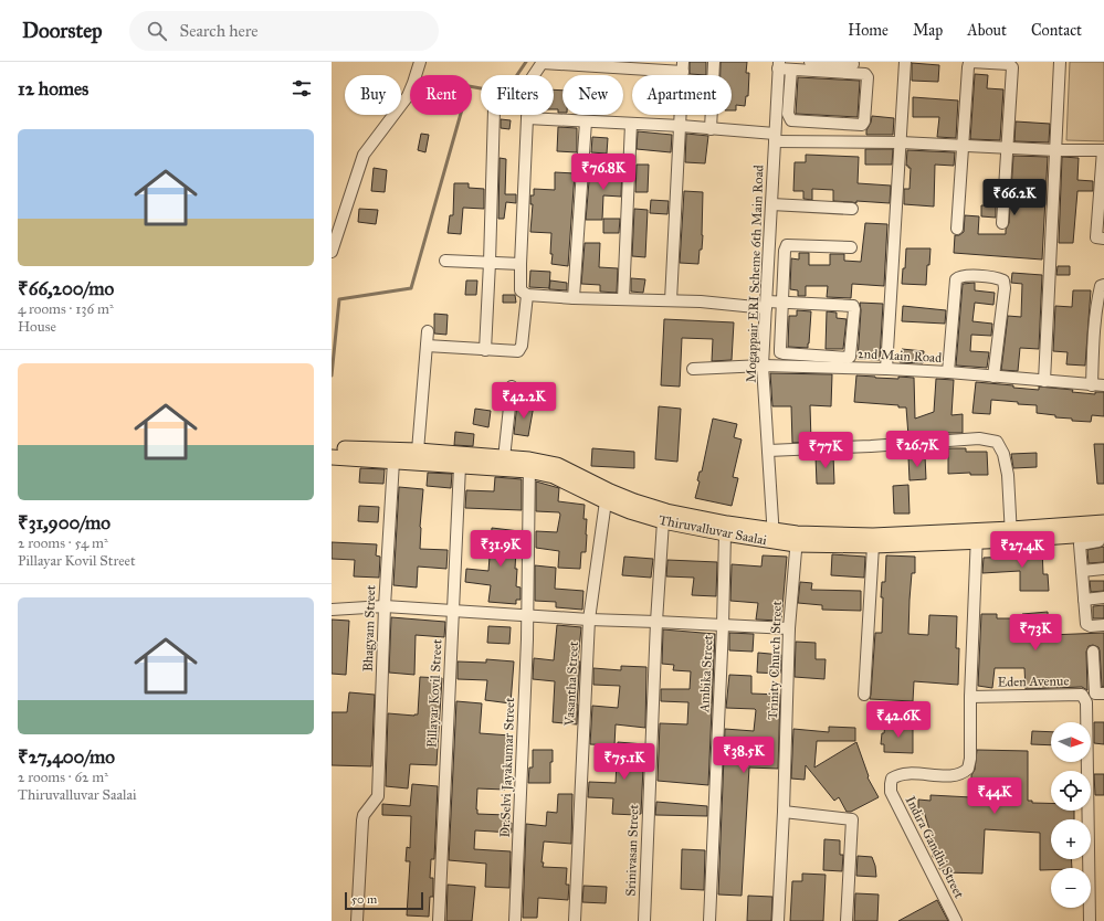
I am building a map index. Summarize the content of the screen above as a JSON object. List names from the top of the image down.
{
  "streets": {
    "main road": ["Thiruvalluvar Saalai"],
    "street": [
      "Mogappair ERI Scheme 6th Main Road",
      "2nd Main Road",
      "Bhagyam Street",
      "Trinity Church Street",
      "Ambika Street",
      "Eden Avenue",
      "Vasantha Street",
      "Pillayar Kovil Street",
      "Dr.Selvi Jayakumar Street",
      "Indira Gandhi Street",
      "Srinivasan Street"
    ]
  },
  "crossings": [
    ["Mogappair ERI Scheme 6th Main Road", "2nd Main Road"],
    ["Mogappair ERI Scheme 6th Main Road", "Thiruvalluvar Saalai"],
    ["Thiruvalluvar Saalai", "Bhagyam Street"],
    ["Thiruvalluvar Saalai", "Trinity Church Street"],
    ["Thiruvalluvar Saalai", "Ambika Street"],
    ["Thiruvalluvar Saalai", "Vasantha Street"],
    ["Thiruvalluvar Saalai", "Pillayar Kovil Street"],
    ["Thiruvalluvar Saalai", "Dr.Selvi Jayakumar Street"],
    ["Thiruvalluvar Saalai", "Srinivasan Street"],
    ["Eden Avenue", "Indira Gandhi Street"]
  ],
  "scale_bar": "50 m",
  "north": "right",
  "page": {
    "header": "Doorstep",
    "search": "Search here",
    "nav": [
      "Home",
      "Map",
      "About",
      "Contact"
    ],
    "heading": "12 homes",
    "chip": [
      "Buy",
      "Rent",
      "Filters",
      "New",
      "Apartment"
    ],
    "list": [
      {
        "name": "₹66,200/mo",
        "note": "4 rooms · 136 m² · House"
      },
      {
        "name": "₹31,900/mo",
        "note": "2 rooms · 54 m² · Pillayar Kovil Street"
      },
      {
        "name": "₹27,400/mo",
        "note": "2 rooms · 62 m² · Thiruvalluvar Saalai"
      }
    ],
    "price": [
      "₹76.8K",
      "₹66.2K",
      "₹42.2K",
      "₹26.7K",
      "₹77K",
      "₹31.9K",
      "₹27.4K",
      "₹73K",
      "₹42.6K",
      "₹38.5K",
      "₹75.1K",
      "₹44K"
    ],
    "map_buttons": ["+", "−"],
    "scale": "50 m"
  }
}
